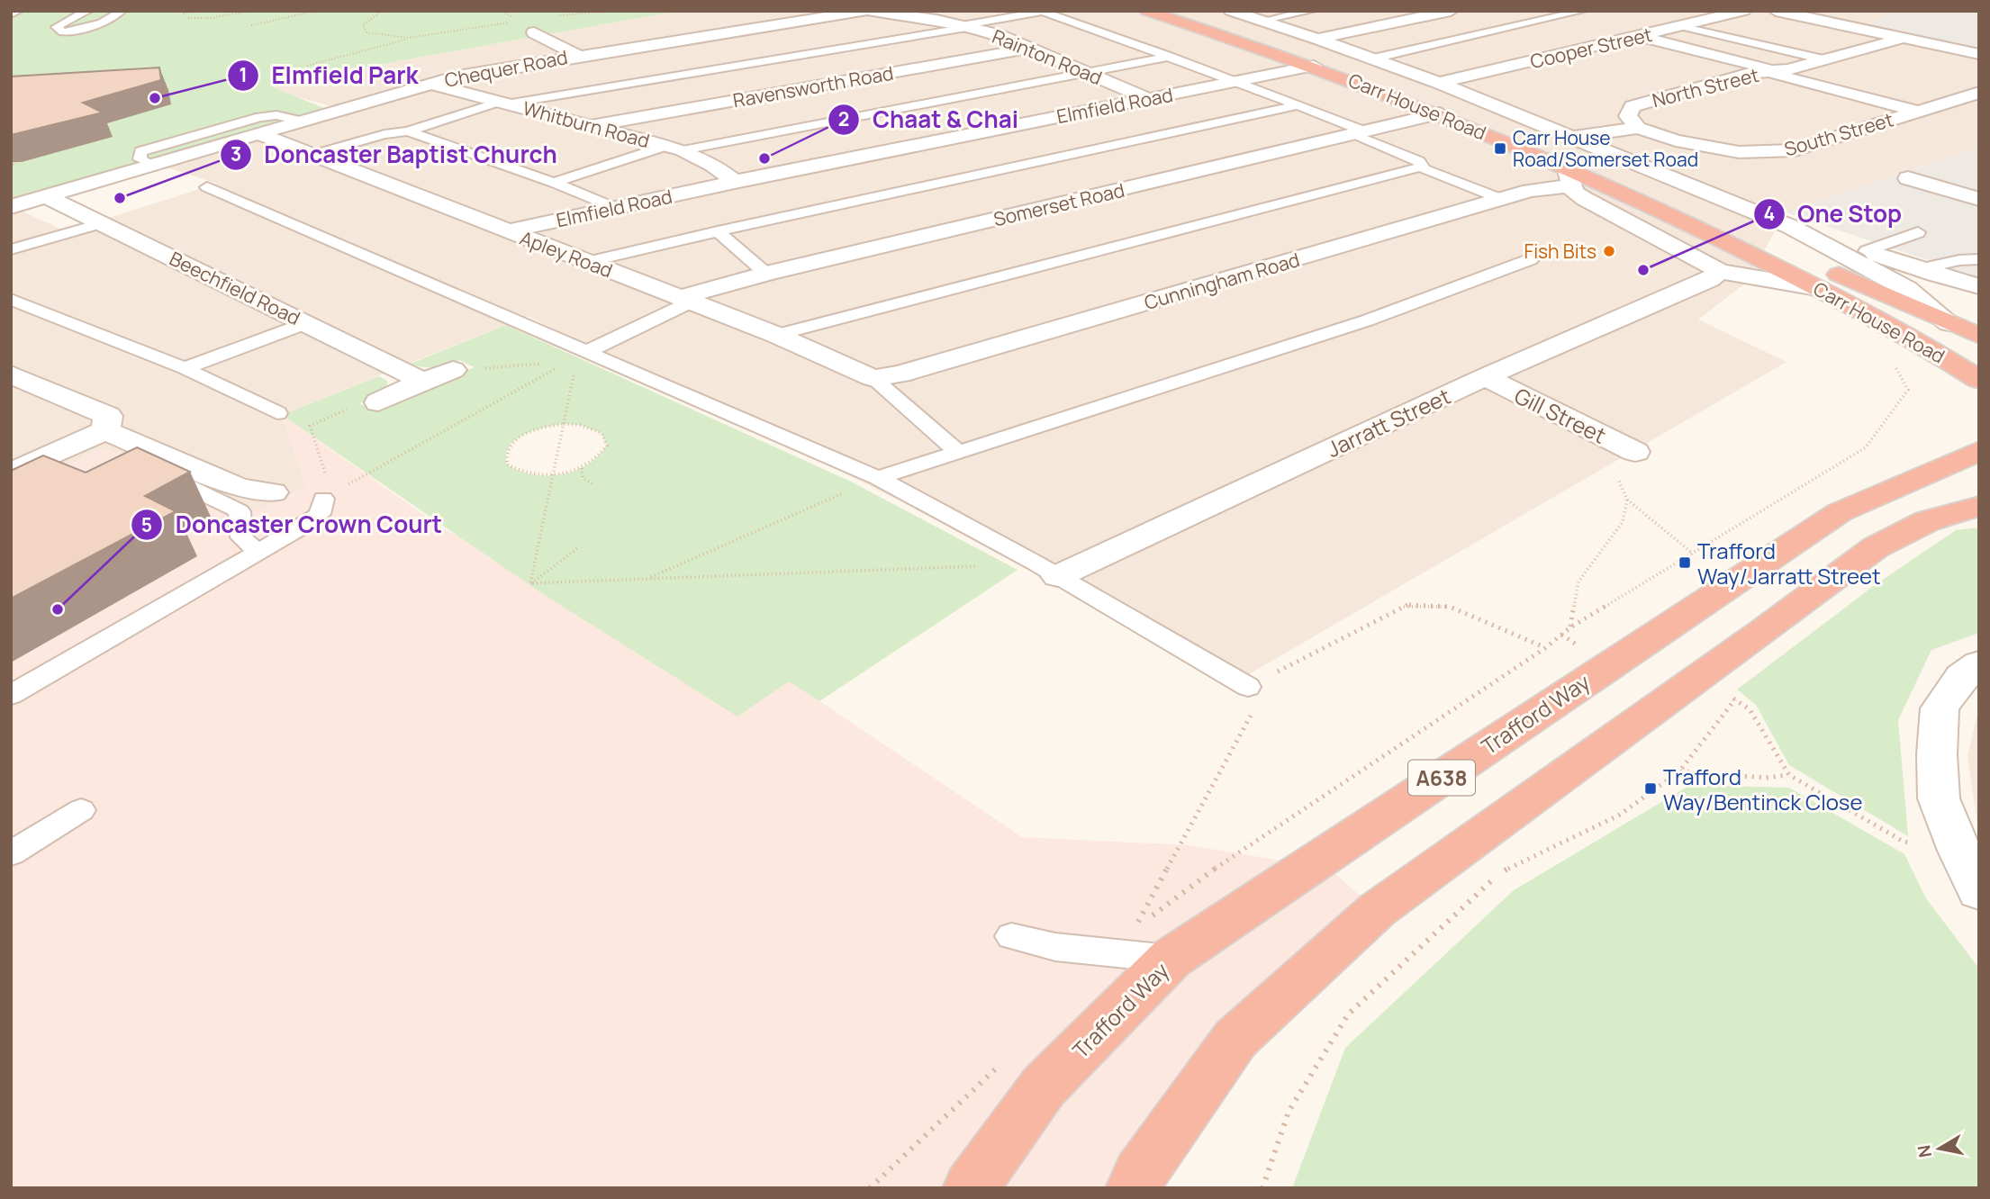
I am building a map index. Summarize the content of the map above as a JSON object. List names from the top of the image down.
{
  "streets": {
    "highway": ["Carr House Road", "Trafford Way", "A638"],
    "street": [
      "Cooper Street",
      "Rainton Road",
      "Chequer Road",
      "Ravensworth Road",
      "North Street",
      "Elmfield Road",
      "Whitburn Road",
      "South Street",
      "Somerset Road",
      "Apley Road",
      "Cunningham Road",
      "Beechfield Road",
      "Gill Street",
      "Jarratt Street"
    ]
  },
  "crossings": [
    ["Cooper Street", "North Street"],
    ["Rainton Road", "Chequer Road"],
    ["Rainton Road", "Ravensworth Road"],
    ["Rainton Road", "Elmfield Road"],
    ["Chequer Road", "Whitburn Road"],
    ["Chequer Road", "Apley Road"],
    ["Chequer Road", "Beechfield Road"],
    ["Ravensworth Road", "Whitburn Road"],
    ["North Street", "South Street"],
    ["Elmfield Road", "Carr House Road"],
    ["Elmfield Road", "Whitburn Road"],
    ["Elmfield Road", "Apley Road"],
    ["Carr House Road", "Somerset Road"],
    ["Carr House Road", "Cunningham Road"],
    ["Somerset Road", "Apley Road"],
    ["Apley Road", "Cunningham Road"],
    ["Gill Street", "Jarratt Street"]
  ],
  "places": {
    "other": [
      "Elmfield Park",
      "Chaat & Chai",
      "Doncaster Baptist Church",
      "Fish Bits",
      "One Stop",
      "Doncaster Crown Court"
    ],
    "transit": ["Carr House Road/Somerset Road", "Trafford Way/Jarratt Street", "Trafford Way/Bentinck Close"]
  },
  "north": "left"
}
